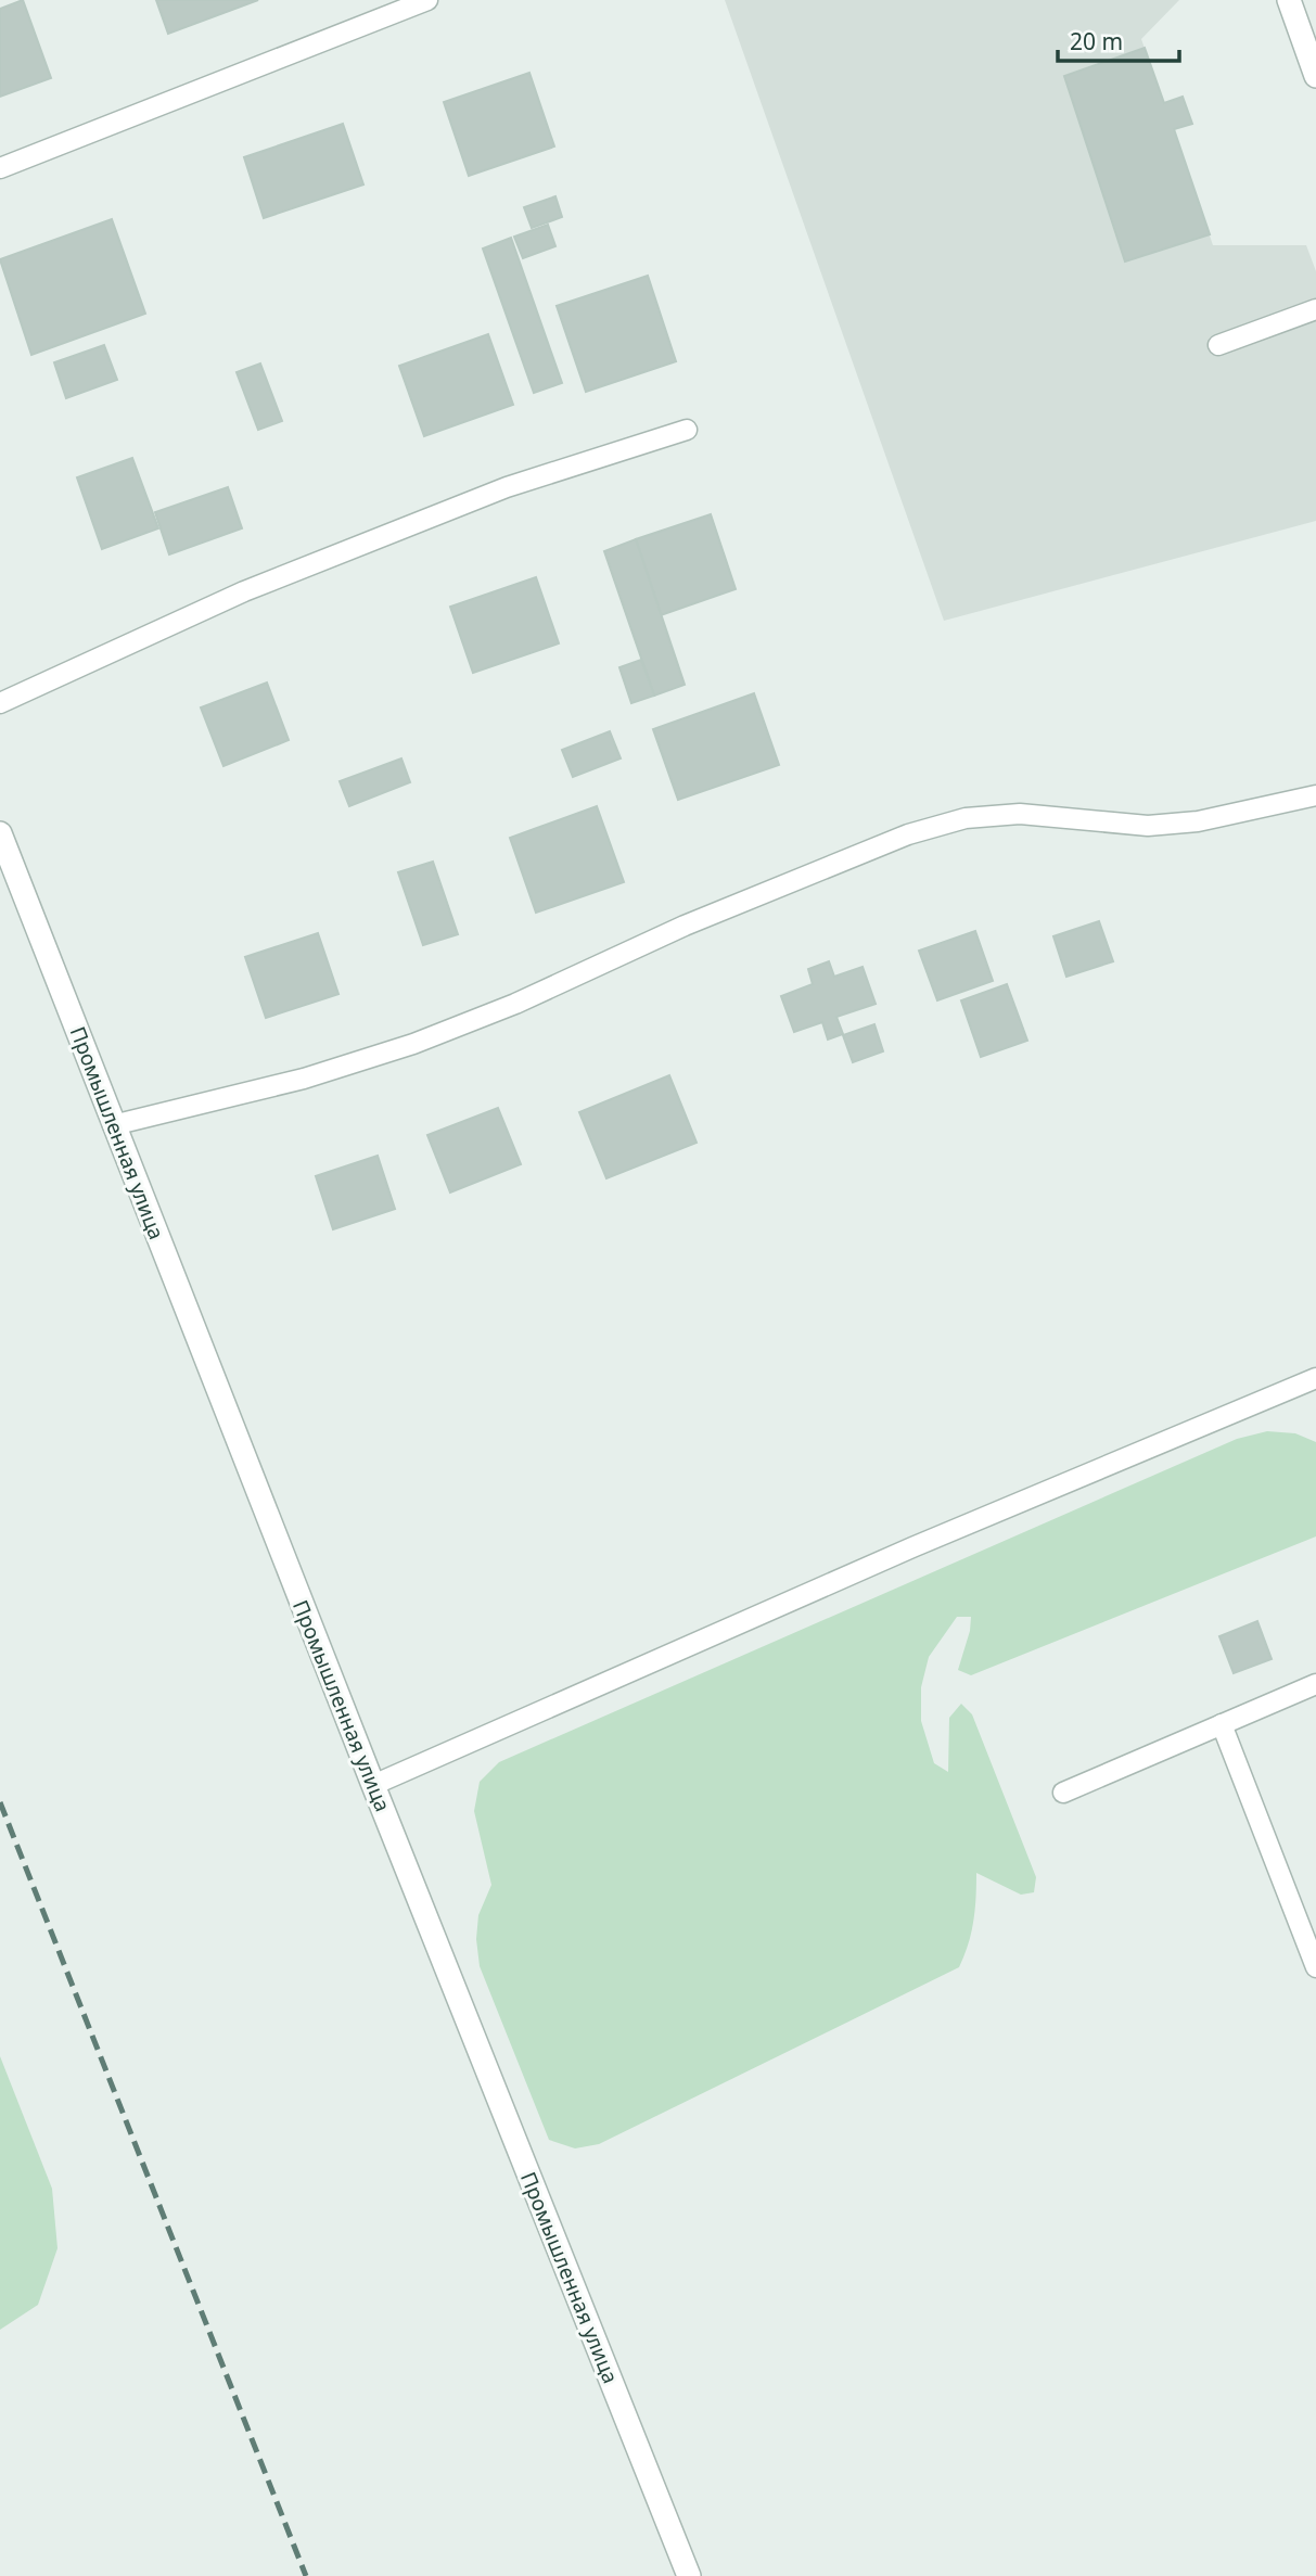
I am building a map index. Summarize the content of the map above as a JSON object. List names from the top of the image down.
{
  "streets": {
    "street": ["Промышленная улица"]
  },
  "scale_bar": "20 m"
}
